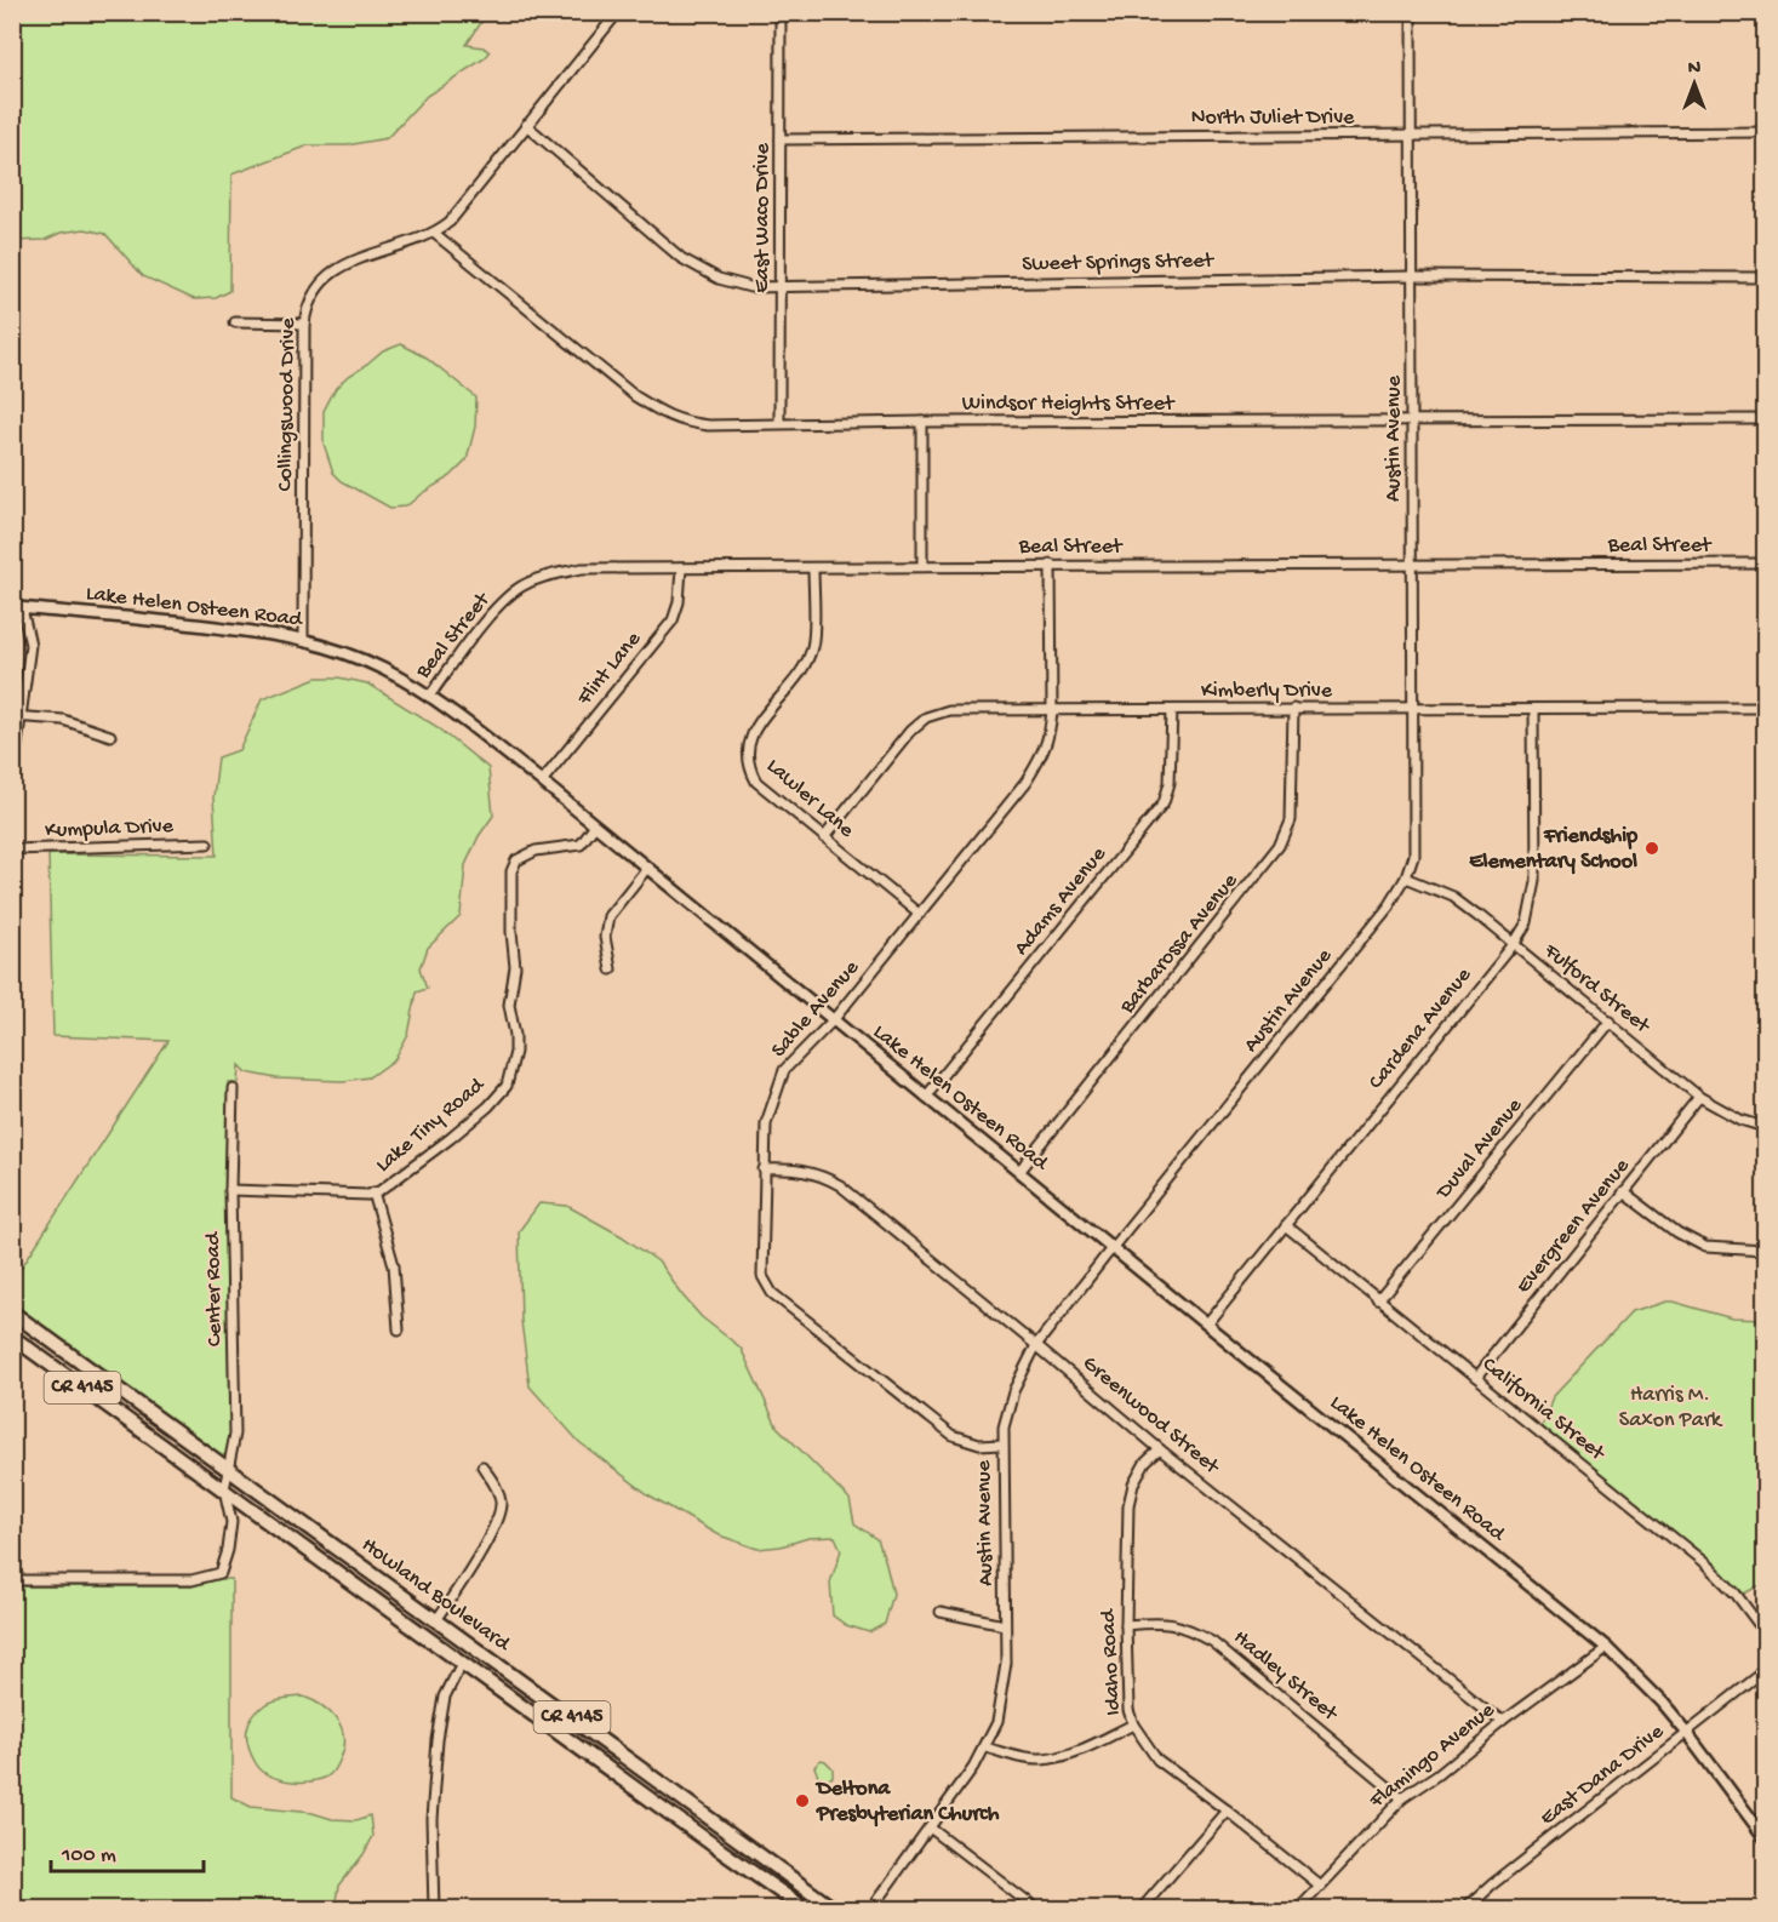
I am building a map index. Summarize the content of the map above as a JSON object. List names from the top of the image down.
{
  "streets": {
    "main road": ["CR 4145", "Howland Boulevard"],
    "street": [
      "North Juliet Drive",
      "East Waco Drive",
      "Sweet Springs Street",
      "Windsor Heights Street",
      "Collingswood Drive",
      "Austin Avenue",
      "Beal Street",
      "Lake Helen Osteen Road",
      "Flint Lane",
      "Kimberly Drive",
      "Lawler Lane",
      "Kumpula Drive",
      "Adams Avenue",
      "Barbarossa Avenue",
      "Fulford Street",
      "Sable Avenue",
      "Cardena Avenue",
      "Lake Tiny Road",
      "Duval Avenue",
      "Evergreen Avenue",
      "Center Road",
      "California Street",
      "Greenwood Street",
      "Idaho Road",
      "Hadley Street",
      "Flamingo Avenue",
      "East Dana Drive"
    ]
  },
  "crossings": [
    ["North Juliet Drive", "East Waco Drive"],
    ["North Juliet Drive", "Austin Avenue"],
    ["East Waco Drive", "Sweet Springs Street"],
    ["East Waco Drive", "Windsor Heights Street"],
    ["Sweet Springs Street", "Collingswood Drive"],
    ["Sweet Springs Street", "Austin Avenue"],
    ["Windsor Heights Street", "Collingswood Drive"],
    ["Windsor Heights Street", "Austin Avenue"],
    ["Collingswood Drive", "Lake Helen Osteen Road"],
    ["Austin Avenue", "Beal Street"],
    ["Austin Avenue", "Lake Helen Osteen Road"],
    ["Austin Avenue", "Kimberly Drive"],
    ["Austin Avenue", "Fulford Street"],
    ["Austin Avenue", "Sable Avenue"],
    ["Austin Avenue", "Greenwood Street"],
    ["Beal Street", "Lake Helen Osteen Road"],
    ["Beal Street", "Flint Lane"],
    ["Beal Street", "Lawler Lane"],
    ["Beal Street", "Sable Avenue"],
    ["Lake Helen Osteen Road", "Flint Lane"],
    ["Lake Helen Osteen Road", "Adams Avenue"],
    ["Lake Helen Osteen Road", "Barbarossa Avenue"],
    ["Lake Helen Osteen Road", "Sable Avenue"],
    ["Lake Helen Osteen Road", "Cardena Avenue"],
    ["Lake Helen Osteen Road", "Lake Tiny Road"],
    ["Lake Helen Osteen Road", "Flamingo Avenue"],
    ["Lake Helen Osteen Road", "East Dana Drive"],
    ["Kimberly Drive", "Lawler Lane"],
    ["Kimberly Drive", "Adams Avenue"],
    ["Kimberly Drive", "Barbarossa Avenue"],
    ["Kimberly Drive", "Sable Avenue"],
    ["Kimberly Drive", "Cardena Avenue"],
    ["Lawler Lane", "Sable Avenue"],
    ["Fulford Street", "Cardena Avenue"],
    ["Fulford Street", "Duval Avenue"],
    ["Fulford Street", "Evergreen Avenue"],
    ["Sable Avenue", "Greenwood Street"],
    ["Cardena Avenue", "California Street"],
    ["Lake Tiny Road", "Center Road"],
    ["Duval Avenue", "California Street"],
    ["Evergreen Avenue", "California Street"],
    ["Center Road", "Howland Boulevard"],
    ["Greenwood Street", "Idaho Road"],
    ["Greenwood Street", "Flamingo Avenue"],
    ["Idaho Road", "Hadley Street"],
    ["Idaho Road", "Flamingo Avenue"],
    ["Hadley Street", "Flamingo Avenue"]
  ],
  "parks": ["Harris M. Saxon Park"],
  "places": ["Friendship Elementary School", "Deltona Presbyterian Church"],
  "scale_bar": "100 m",
  "north": "top"
}
